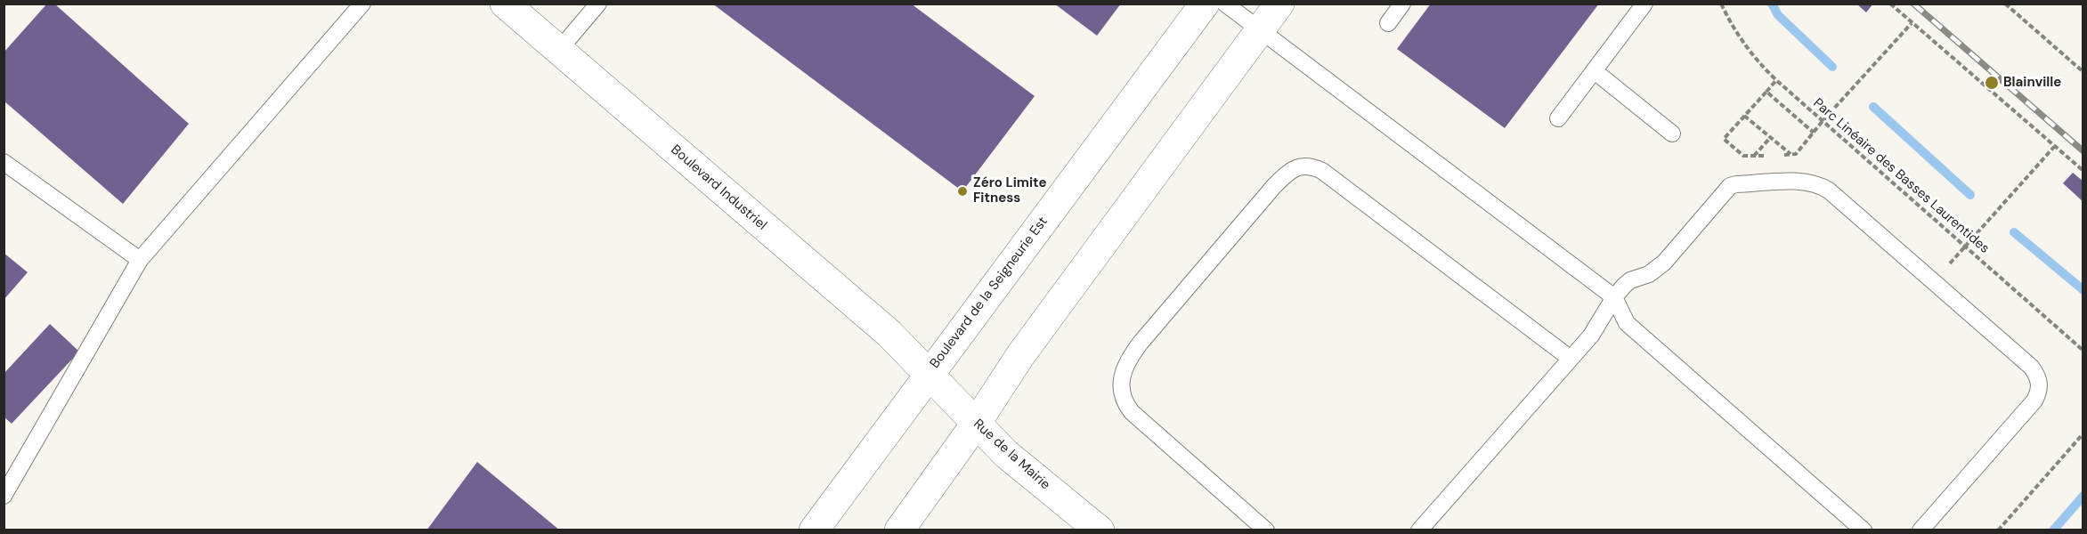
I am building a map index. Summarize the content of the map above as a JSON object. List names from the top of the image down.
{
  "streets": {
    "main road": ["Boulevard Industriel", "Boulevard de la Seigneurie Est", "Rue de la Mairie"],
    "path": ["Parc Linéaire des Basses Laurentides"]
  },
  "crossings": [
    ["Boulevard Industriel", "Boulevard de la Seigneurie Est"],
    ["Boulevard Industriel", "Rue de la Mairie"],
    ["Boulevard de la Seigneurie Est", "Rue de la Mairie"]
  ],
  "places": ["Blainville", "Zéro Limite Fitness"]
}
